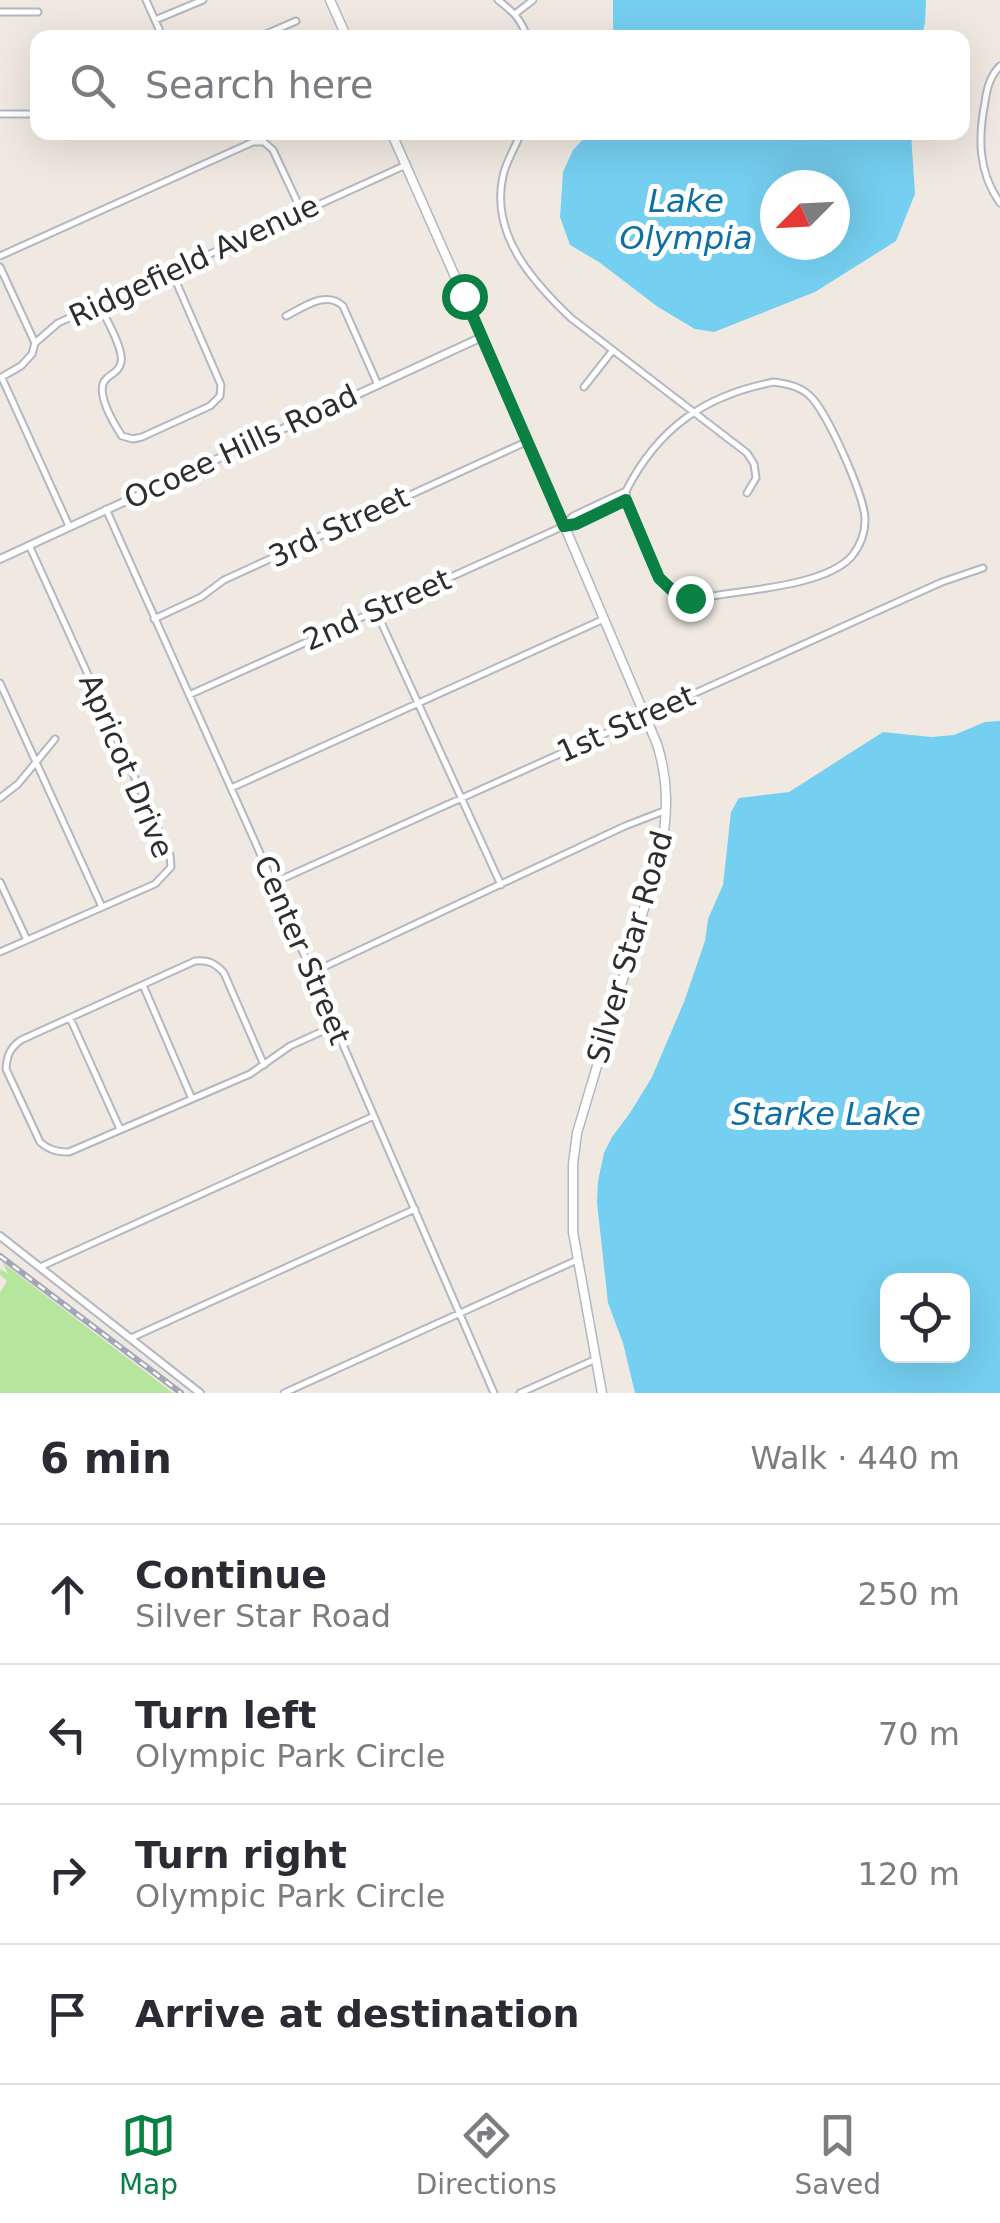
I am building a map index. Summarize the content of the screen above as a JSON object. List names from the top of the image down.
{
  "streets": {
    "main road": ["Silver Star Road"],
    "street": [
      "Ridgefield Avenue",
      "Ocoee Hills Road",
      "3rd Street",
      "2nd Street",
      "1st Street",
      "Apricot Drive",
      "Center Street"
    ]
  },
  "crossings": [
    ["Ridgefield Avenue", "Silver Star Road"],
    ["Ocoee Hills Road", "Apricot Drive"],
    ["Ocoee Hills Road", "Silver Star Road"],
    ["Ocoee Hills Road", "Center Street"],
    ["3rd Street", "Silver Star Road"],
    ["3rd Street", "Center Street"],
    ["2nd Street", "Silver Star Road"],
    ["2nd Street", "Center Street"],
    ["1st Street", "Silver Star Road"],
    ["1st Street", "Center Street"]
  ],
  "water": ["Lake Olympia", "Starke Lake"],
  "north": "bottom left",
  "page": {
    "search": "Search here",
    "heading": ["6 min", "Walk · 440 m"],
    "list": [
      ["Continue", "Silver Star Road", "250 m"],
      ["Turn left", "Olympic Park Circle", "70 m"],
      ["Turn right", "Olympic Park Circle", "120 m"],
      "Arrive at destination"
    ],
    "nav": ["Map", "Directions", "Saved"]
  }
}
